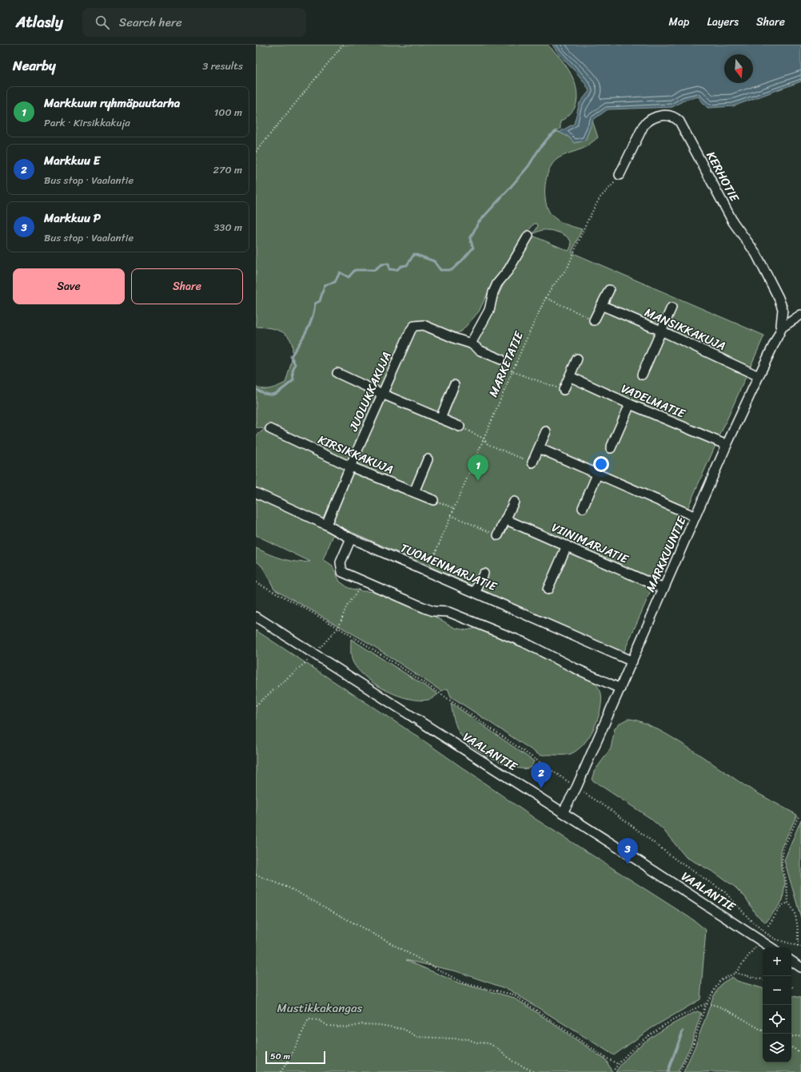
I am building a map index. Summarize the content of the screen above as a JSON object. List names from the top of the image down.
{
  "streets": {
    "street": [
      "KERHOTIE",
      "MANSIKKAKUJA",
      "JUOLUKKAKUJA",
      "VADELMATIE",
      "KIRSIKKAKUJA",
      "VIINIMARJATIE",
      "MARKKUUNTIE",
      "TUOMENMARJATIE",
      "VAALANTIE"
    ],
    "path": ["MARKETATIE"]
  },
  "crossings": [
    ["KERHOTIE", "MARKETATIE"],
    ["KERHOTIE", "MARKKUUNTIE"],
    ["MANSIKKAKUJA", "MARKKUUNTIE"],
    ["MARKETATIE", "TUOMENMARJATIE"],
    ["JUOLUKKAKUJA", "KIRSIKKAKUJA"],
    ["JUOLUKKAKUJA", "TUOMENMARJATIE"],
    ["VADELMATIE", "MARKKUUNTIE"],
    ["VIINIMARJATIE", "MARKKUUNTIE"],
    ["MARKKUUNTIE", "TUOMENMARJATIE"],
    ["MARKKUUNTIE", "VAALANTIE"]
  ],
  "parks": ["Mustikkakangas"],
  "scale_bar": "50 m",
  "north": "bottom",
  "page": {
    "header": "Atlasly",
    "search": "Search here",
    "nav": ["Map", "Layers", "Share"],
    "heading": ["Nearby", "3 results"],
    "list": [
      {
        "mark": "1",
        "name": "Markkuun ryhmäpuutarha",
        "note": "Park · Kirsikkakuja",
        "value": "100 m"
      },
      {
        "mark": "2",
        "name": "Markkuu E",
        "note": "Bus stop · Vaalantie",
        "value": "270 m"
      },
      {
        "mark": "3",
        "name": "Markkuu P",
        "note": "Bus stop · Vaalantie",
        "value": "330 m"
      }
    ],
    "buttons": ["Save", "Share"],
    "pins": ["1", "2", "3"],
    "map_buttons": ["+", "−"],
    "scale": "50 m"
  }
}
